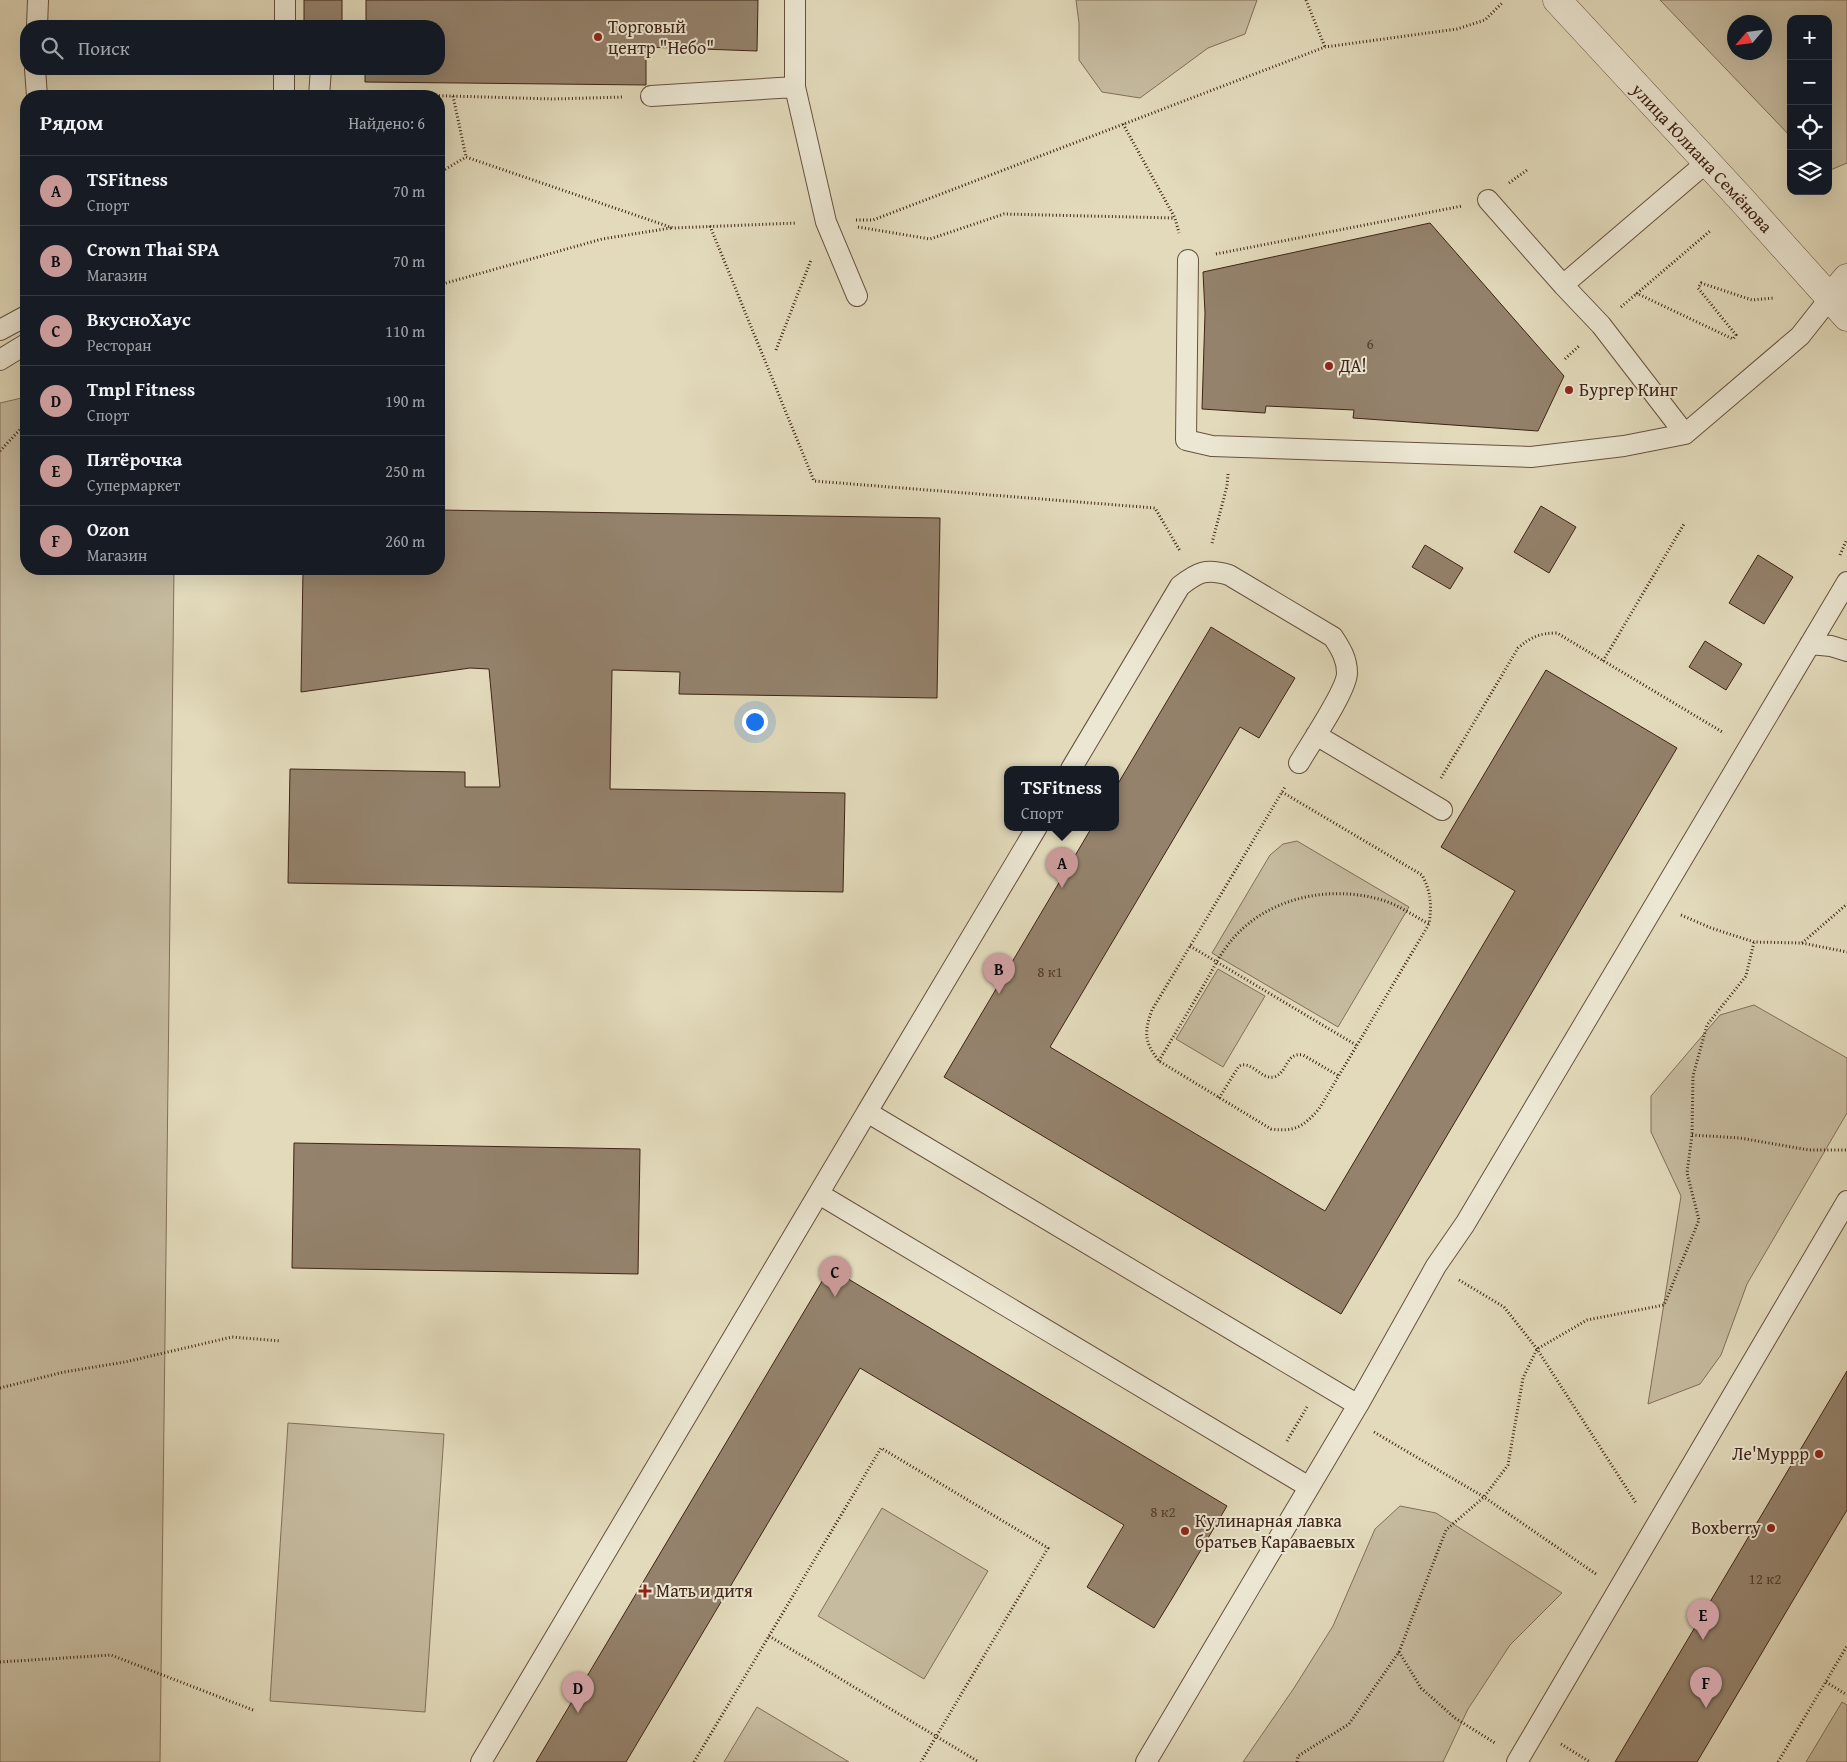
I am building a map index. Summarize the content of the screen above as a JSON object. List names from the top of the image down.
{
  "streets": {
    "street": ["улица Юлиана Семёнова"]
  },
  "places": {
    "other": [
      "Торговый центр \"Небо\"",
      "ДА!",
      "Бургер Кинг",
      "Ле'Муррр",
      "Boxberry",
      "Кулинарная лавка братьев Караваевых"
    ],
    "health": ["Мать и дитя"]
  },
  "house_numbers": [
    "6",
    "8 к1",
    "8 к2",
    "12 к2"
  ],
  "north": "bottom left",
  "page": {
    "map_buttons": ["+", "−"],
    "search": "Поиск",
    "heading": ["Рядом", "Найдено: 6"],
    "list": [
      {
        "mark": "A",
        "name": "TSFitness",
        "note": "Спорт",
        "value": "70 m"
      },
      {
        "mark": "B",
        "name": "Crown Thai SPA",
        "note": "Магазин",
        "value": "70 m"
      },
      {
        "mark": "C",
        "name": "ВкусноХаус",
        "note": "Ресторан",
        "value": "110 m"
      },
      {
        "mark": "D",
        "name": "Tmpl Fitness",
        "note": "Спорт",
        "value": "190 m"
      },
      {
        "mark": "E",
        "name": "Пятёрочка",
        "note": "Супермаркет",
        "value": "250 m"
      },
      {
        "mark": "F",
        "name": "Ozon",
        "note": "Магазин",
        "value": "260 m"
      }
    ],
    "popup": ["TSFitness", "Спорт"],
    "pins": [
      "A",
      "B",
      "C",
      "E",
      "F",
      "D"
    ]
  }
}
